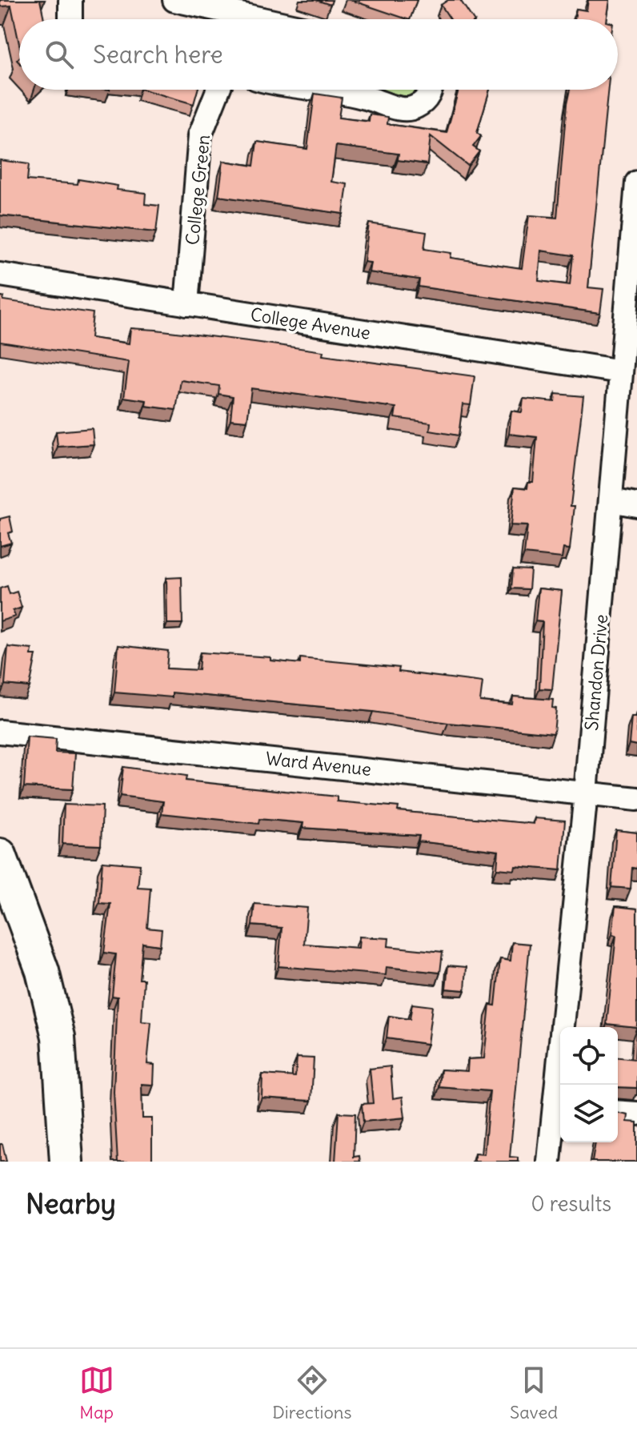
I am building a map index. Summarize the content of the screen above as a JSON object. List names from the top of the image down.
{
  "streets": {
    "street": [
      "College Green",
      "College Avenue",
      "Shandon Drive",
      "Ward Avenue"
    ]
  },
  "crossings": [
    ["College Green", "College Avenue"],
    ["College Avenue", "Shandon Drive"],
    ["Shandon Drive", "Ward Avenue"]
  ],
  "page": {
    "search": "Search here",
    "heading": ["Nearby", "0 results"],
    "nav": ["Map", "Directions", "Saved"]
  }
}
